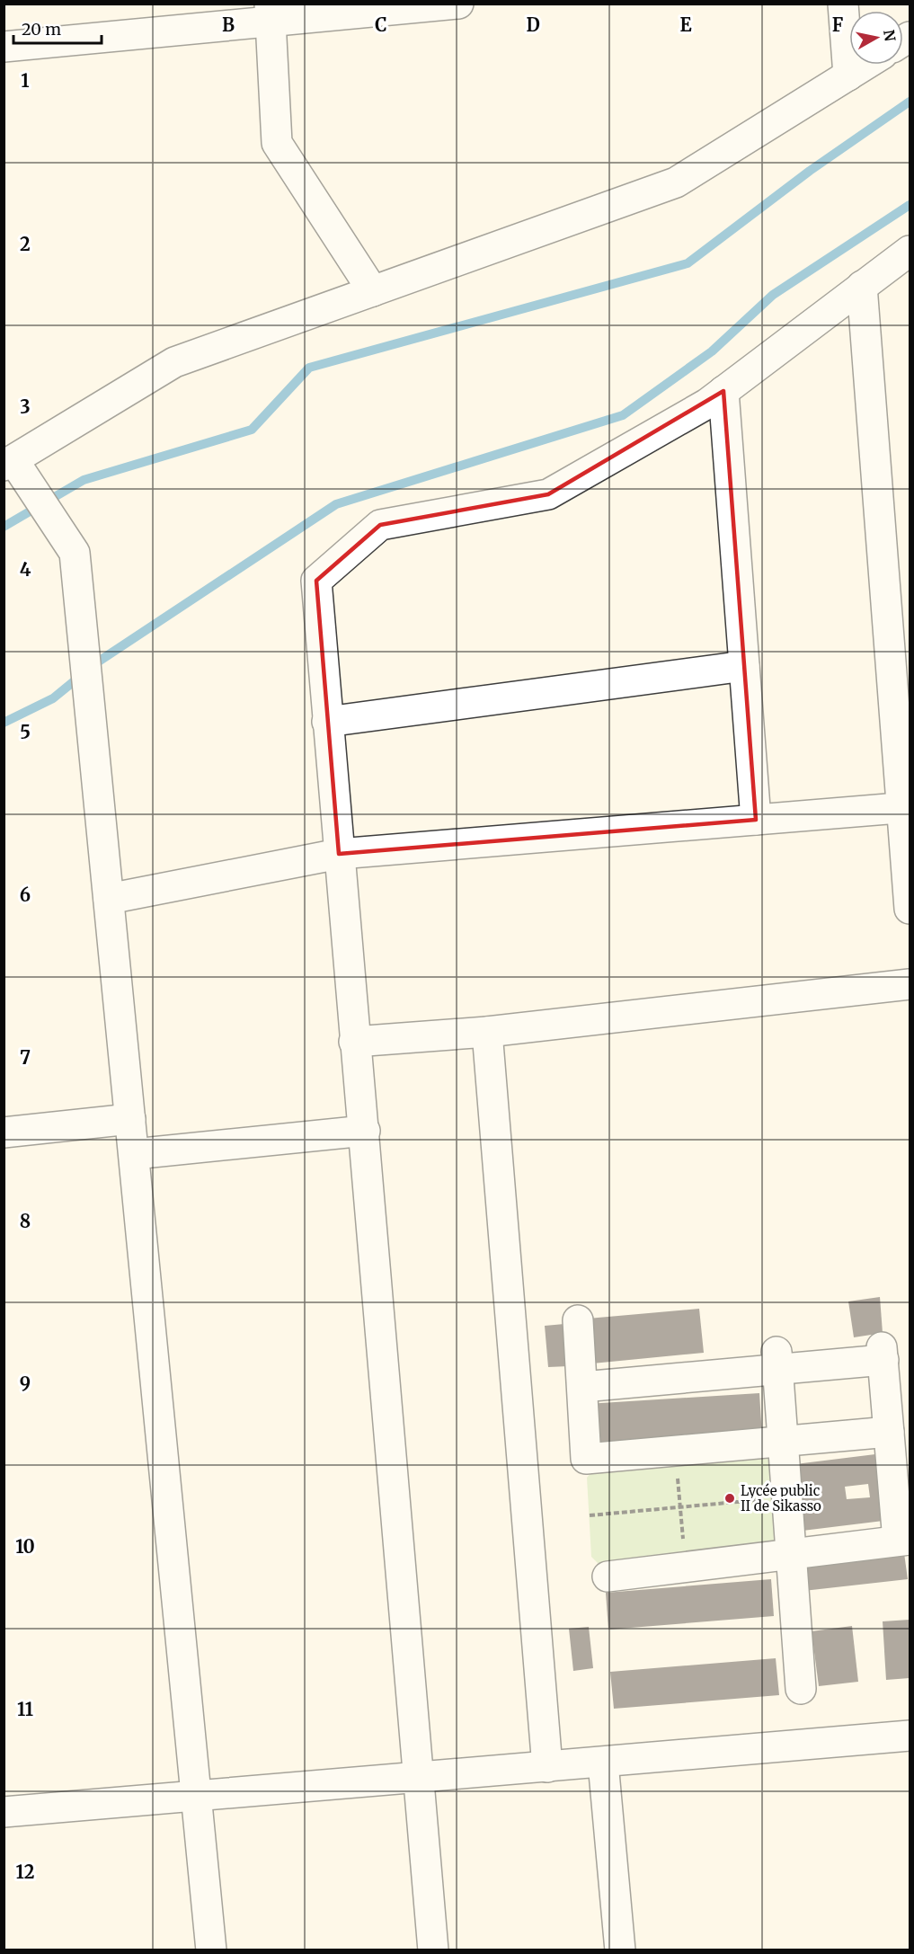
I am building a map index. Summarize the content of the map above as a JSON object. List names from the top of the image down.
{
  "places": ["Lycée public II de Sikasso"],
  "scale_bar": "20 m",
  "north": "right",
  "grid": {
    "columns": [
      "B",
      "C",
      "D",
      "E",
      "F"
    ],
    "rows": [
      "1",
      "2",
      "3",
      "4",
      "5",
      "6",
      "7",
      "8",
      "9",
      "10",
      "11",
      "12"
    ]
  }
}
